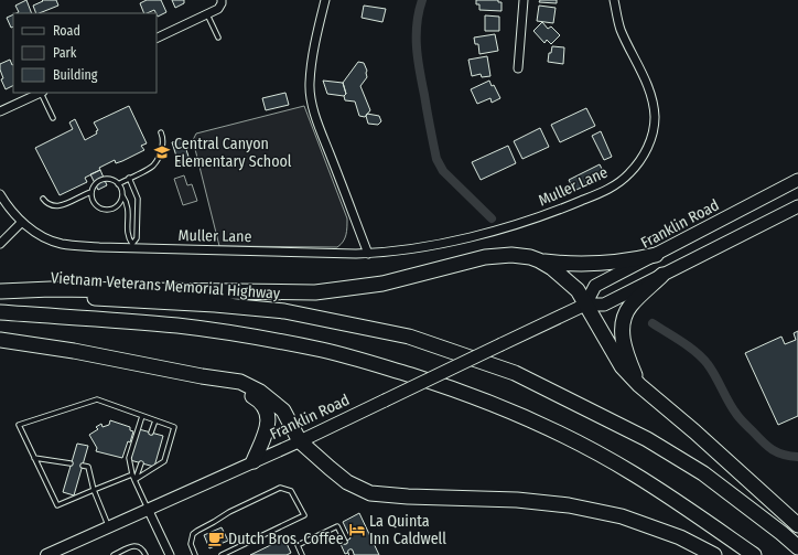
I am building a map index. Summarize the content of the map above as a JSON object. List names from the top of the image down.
{
  "streets": {
    "highway": ["Vietnam Veterans Memorial Highway"],
    "main road": ["Franklin Road"],
    "street": ["Muller Lane"]
  },
  "places": {
    "school or university": ["Central Canyon Elementary School"],
    "hotel": ["La Quinta Inn Caldwell"],
    "cafe": ["Dutch Bros. Coffee"]
  },
  "legend": ["Road", "Park", "Building"]
}
